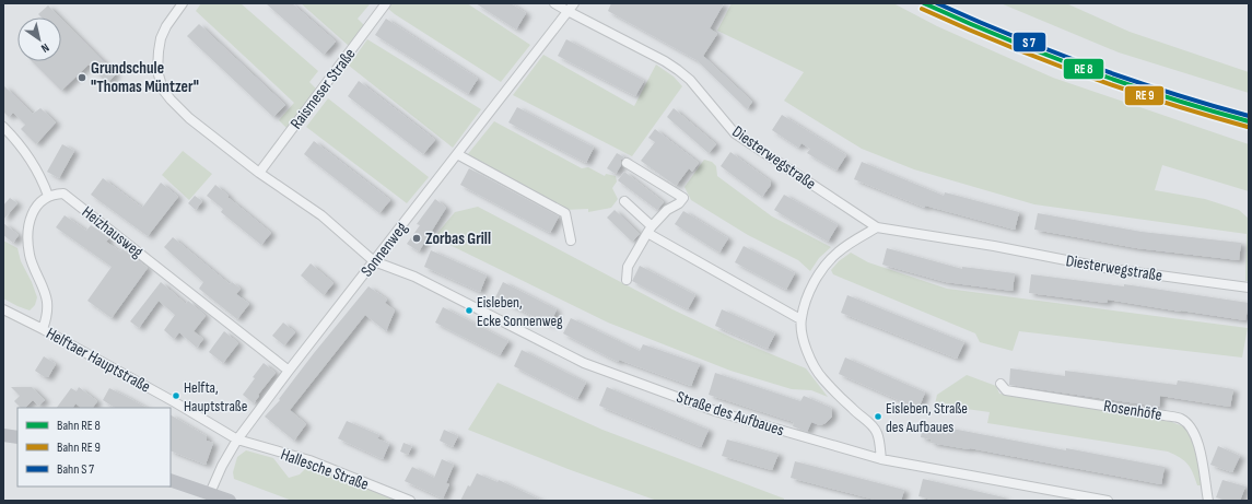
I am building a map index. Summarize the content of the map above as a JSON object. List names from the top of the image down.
{
  "streets": {
    "street": [
      "Raismeser Straße",
      "Diesterwegstraße",
      "Heizhausweg",
      "Sonnenweg",
      "Helftaer Hauptstraße",
      "Rosenhöfe",
      "Straße des Aufbaues",
      "Hallesche Straße"
    ]
  },
  "crossings": [
    ["Diesterwegstraße", "Sonnenweg"],
    ["Heizhausweg", "Sonnenweg"],
    ["Sonnenweg", "Helftaer Hauptstraße"],
    ["Sonnenweg", "Straße des Aufbaues"],
    ["Sonnenweg", "Hallesche Straße"],
    ["Helftaer Hauptstraße", "Hallesche Straße"]
  ],
  "places": [
    "Grundschule \"Thomas Müntzer\"",
    "Zorbas Grill",
    "Eisleben, Ecke Sonnenweg",
    "Helfta, Hauptstraße",
    "Eisleben, Straße des Aufbaues"
  ],
  "legend": ["Bahn RE 8", "Bahn RE 9", "Bahn S 7"],
  "north": "bottom right"
}
